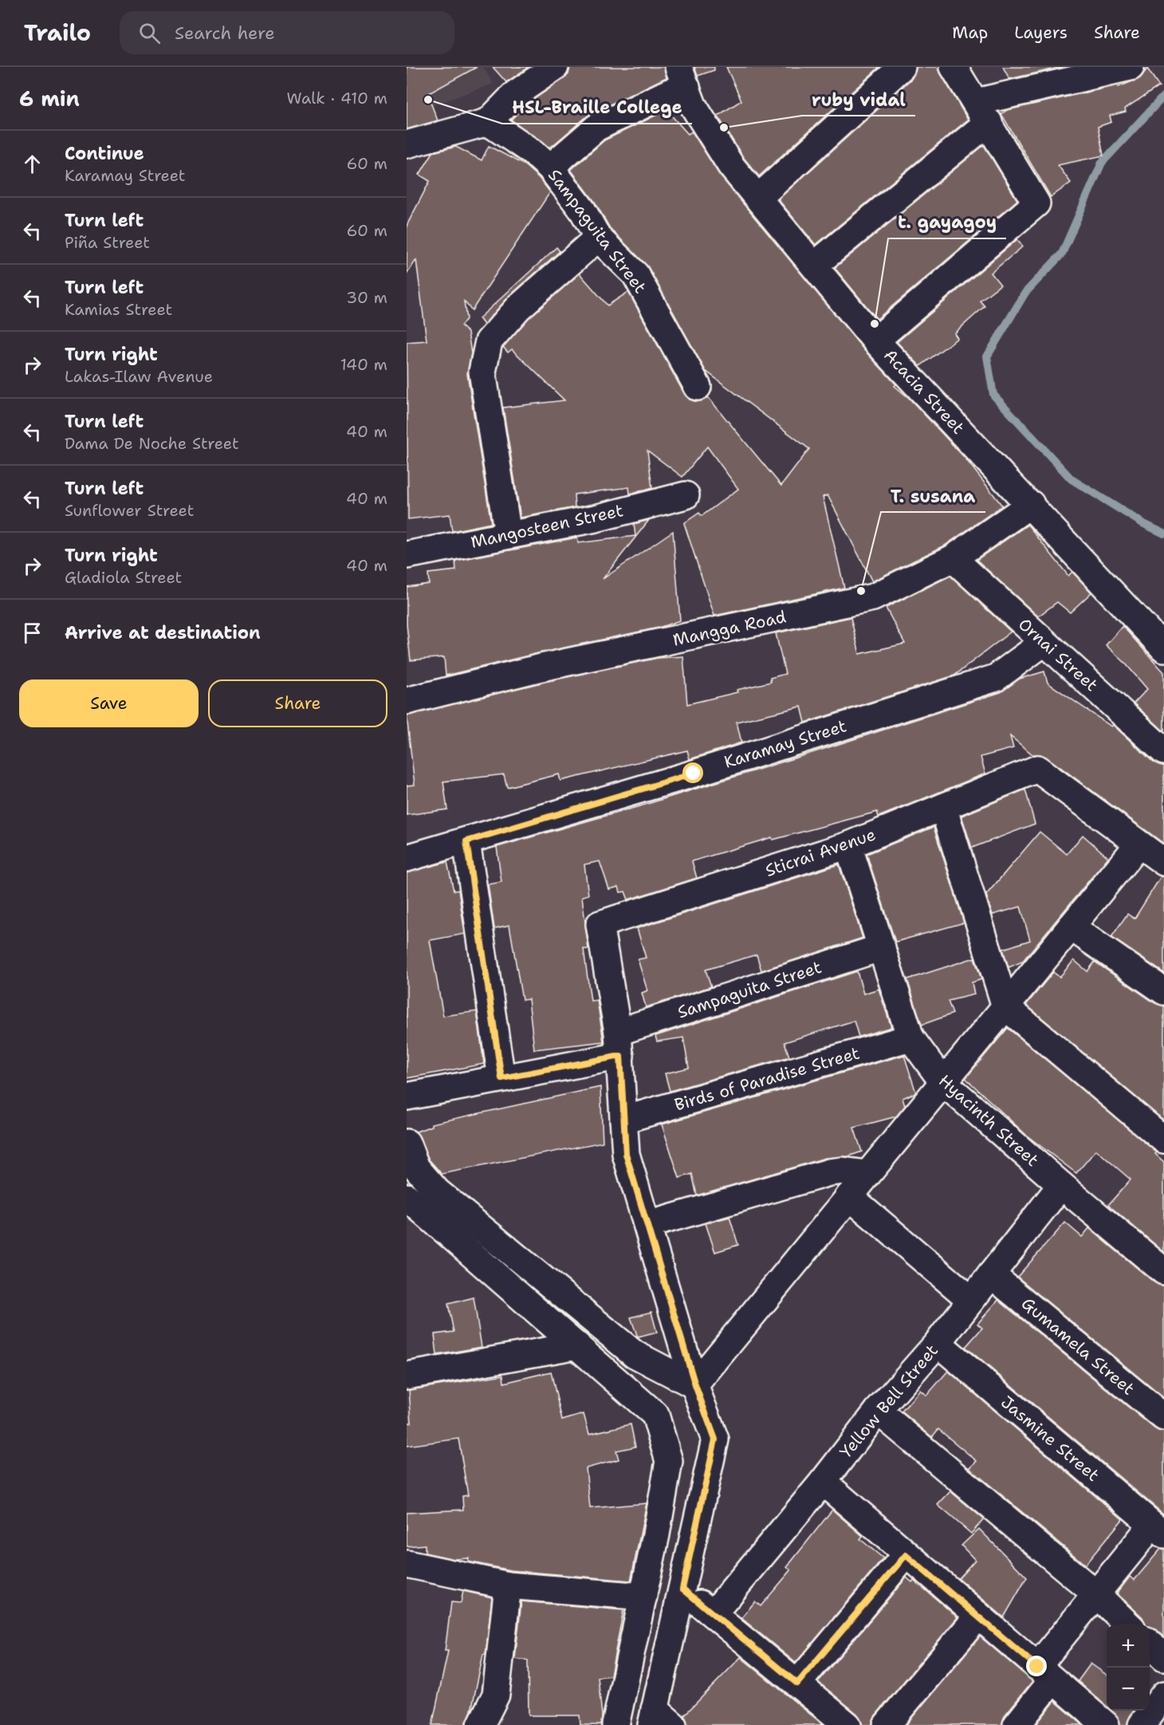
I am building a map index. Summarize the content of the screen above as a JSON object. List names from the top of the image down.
{
  "streets": {
    "street": [
      "Sampaguita Street",
      "Acacia Street",
      "Mangosteen Street",
      "Mangga Road",
      "Ornai Street",
      "Karamay Street",
      "Sticrai Avenue",
      "Birds of Paradise Street",
      "Hyacinth Street",
      "Gumamela Street",
      "Yellow Bell Street",
      "Jasmine Street"
    ]
  },
  "crossings": [
    ["Sampaguita Street", "Sticrai Avenue"],
    ["Sampaguita Street", "Hyacinth Street"],
    ["Acacia Street", "Mangga Road"],
    ["Mangga Road", "Ornai Street"],
    ["Ornai Street", "Karamay Street"],
    ["Sticrai Avenue", "Hyacinth Street"],
    ["Birds of Paradise Street", "Hyacinth Street"],
    ["Hyacinth Street", "Yellow Bell Street"],
    ["Gumamela Street", "Yellow Bell Street"],
    ["Yellow Bell Street", "Jasmine Street"]
  ],
  "places": [
    "HSL-Braille College",
    "ruby vidal",
    "t. gayagoy",
    "T. susana"
  ],
  "page": {
    "header": "Trailo",
    "search": "Search here",
    "nav": ["Map", "Layers", "Share"],
    "heading": ["6 min", "Walk · 410 m"],
    "list": [
      ["Continue", "Karamay Street", "60 m"],
      ["Turn left", "Piña Street", "60 m"],
      ["Turn left", "Kamias Street", "30 m"],
      ["Turn right", "Lakas-Ilaw Avenue", "140 m"],
      ["Turn left", "Dama De Noche Street", "40 m"],
      ["Turn left", "Sunflower Street", "40 m"],
      ["Turn right", "Gladiola Street", "40 m"],
      "Arrive at destination"
    ],
    "buttons": ["Save", "Share"],
    "map_buttons": ["+", "−"]
  }
}
